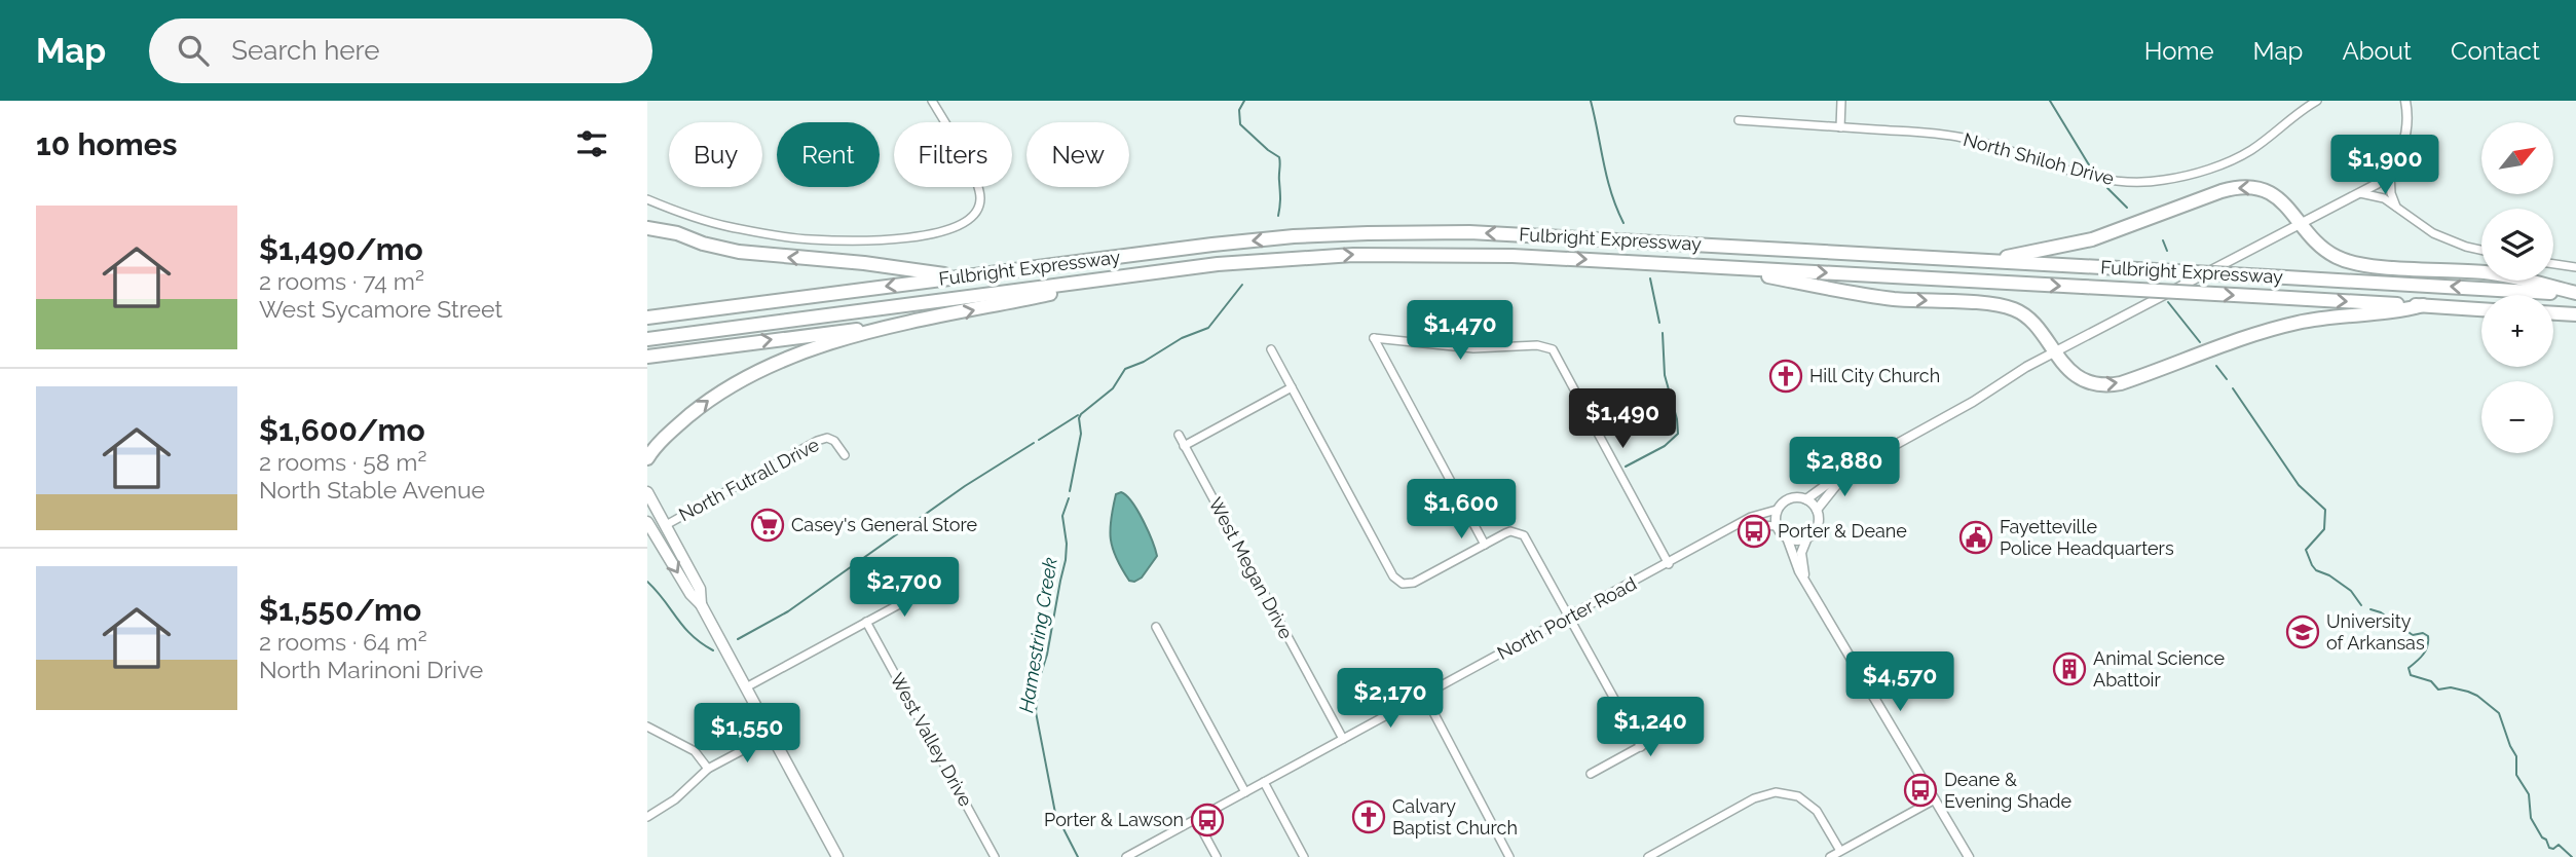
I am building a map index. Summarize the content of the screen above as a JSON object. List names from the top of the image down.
{
  "streets": {
    "highway": ["Fulbright Expressway"],
    "main road": ["North Futrall Drive"],
    "street": [
      "North Shiloh Drive",
      "West Megan Drive",
      "North Porter Road",
      "West Valley Drive"
    ]
  },
  "crossings": [
    ["West Megan Drive", "North Porter Road"]
  ],
  "water": ["Hamestring Creek"],
  "places": {
    "church": ["Hill City Church", "Calvary Baptist Church"],
    "supermarket": ["Casey's General Store"],
    "bus stop": ["Porter & Deane", "Deane & Evening Shade", "Porter & Lawson"],
    "public building": ["Fayetteville Police Headquarters"],
    "school or university": ["University of Arkansas"],
    "building": ["Animal Science Abattoir"]
  },
  "north": "top right",
  "page": {
    "header": "Map",
    "search": "Search here",
    "nav": [
      "Home",
      "Map",
      "About",
      "Contact"
    ],
    "heading": "10 homes",
    "map_buttons": ["+", "−"],
    "chip": [
      "Buy",
      "Rent",
      "Filters",
      "New"
    ],
    "price": [
      "$1,900",
      "$1,470",
      "$1,490",
      "$2,880",
      "$1,600",
      "$2,700",
      "$4,570",
      "$2,170",
      "$1,240",
      "$1,550"
    ],
    "list": [
      {
        "name": "$1,490/mo",
        "note": "2 rooms · 74 m² · West Sycamore Street"
      },
      {
        "name": "$1,600/mo",
        "note": "2 rooms · 58 m² · North Stable Avenue"
      },
      {
        "name": "$1,550/mo",
        "note": "2 rooms · 64 m² · North Marinoni Drive"
      }
    ]
  }
}
